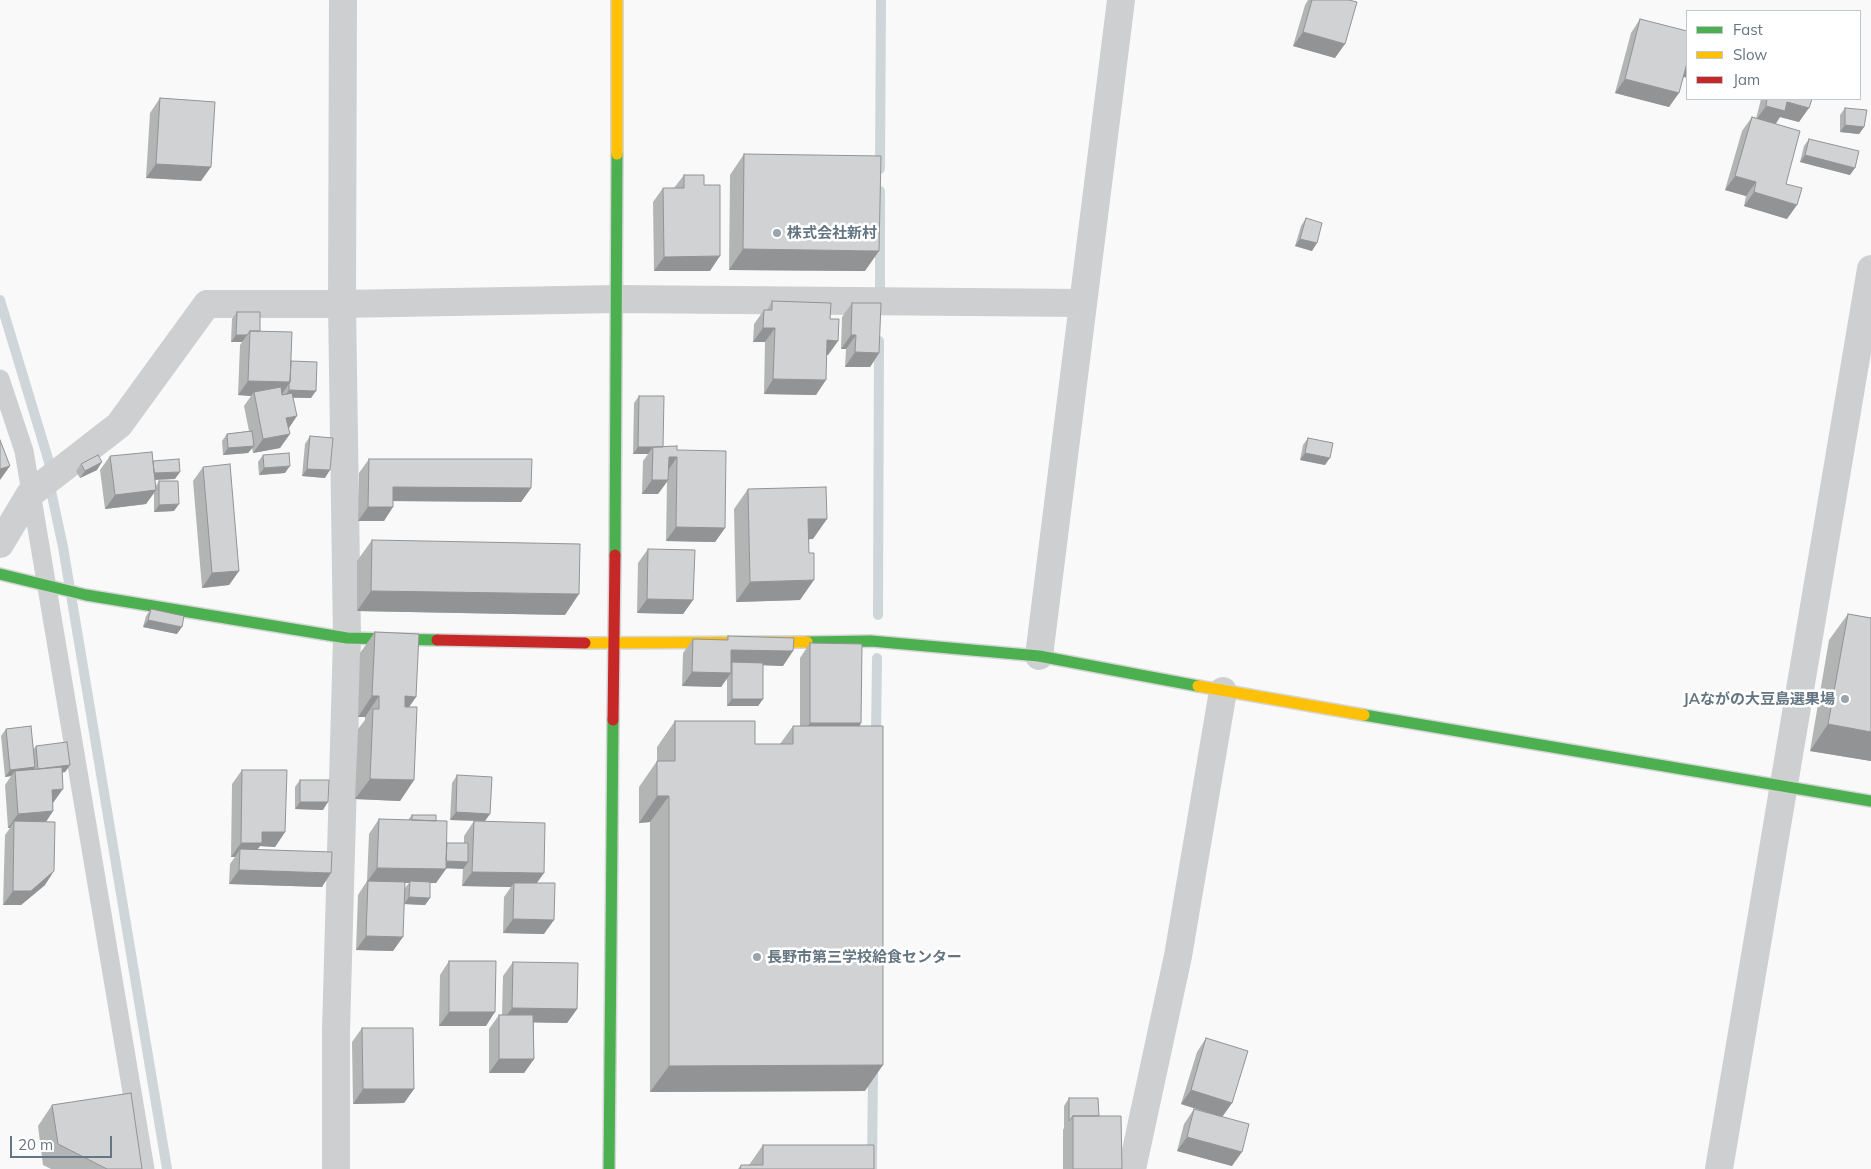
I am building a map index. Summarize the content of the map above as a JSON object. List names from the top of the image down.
{
  "places": ["株式会社新村", "JAながの大豆島選果場", "長野市第三学校給食センター"],
  "legend": ["Fast", "Slow", "Jam"],
  "scale_bar": "20 m"
}
